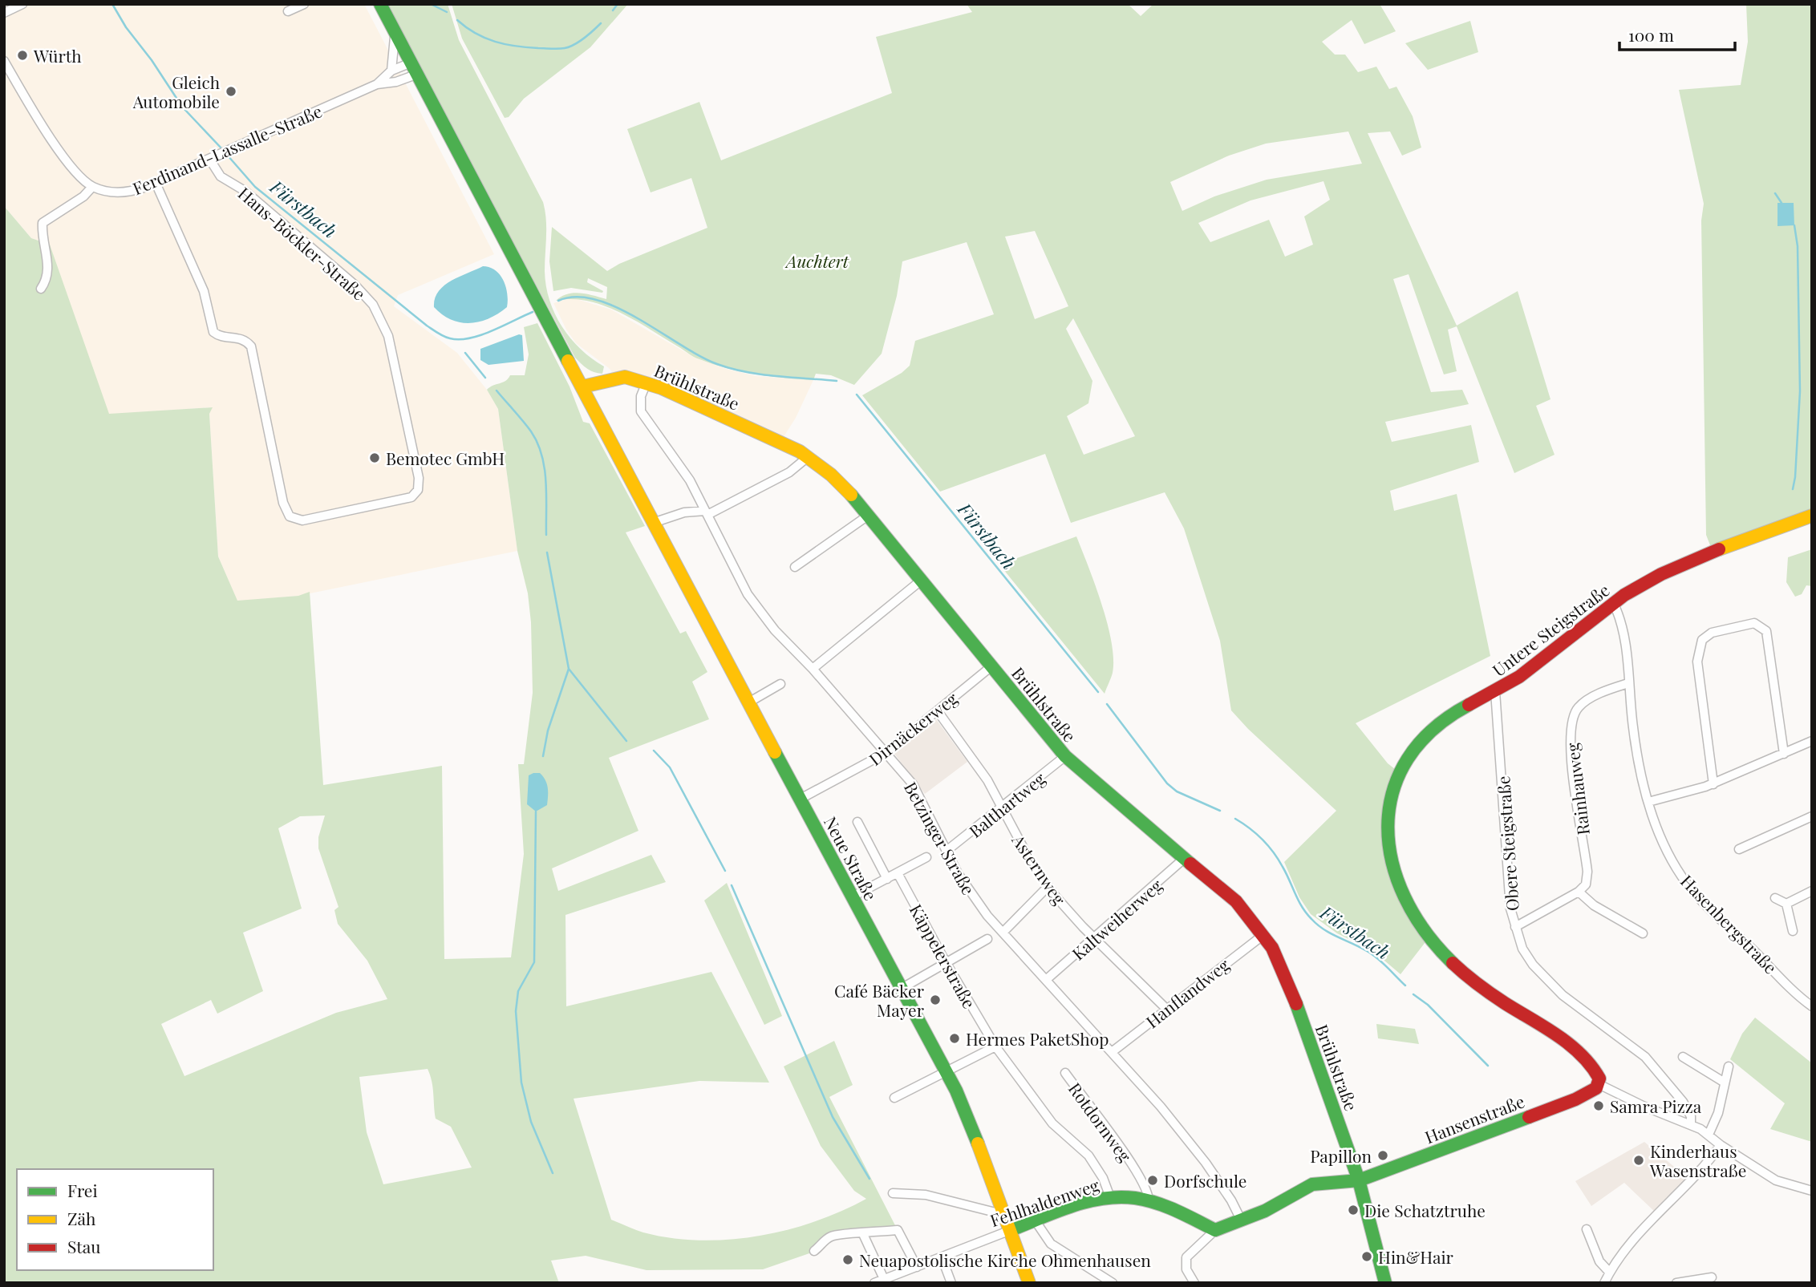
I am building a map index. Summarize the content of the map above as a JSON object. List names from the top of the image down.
{
  "streets": {
    "street": [
      "Ferdinand-Lassalle-Straße",
      "Hans-Böckler-Straße",
      "Brühlstraße",
      "Untere Steigstraße",
      "Dirnäckerweg",
      "Rainhauweg",
      "Balthartweg",
      "Betzinger Straße",
      "Obere Steigstraße",
      "Neue Straße",
      "Asternweg",
      "Kaltweiherweg",
      "Hasenbergstraße",
      "Käppelerstraße",
      "Hanflandweg",
      "Hansenstraße",
      "Rotdornweg",
      "Fehlhaldenweg"
    ]
  },
  "crossings": [
    ["Ferdinand-Lassalle-Straße", "Hans-Böckler-Straße"],
    ["Ferdinand-Lassalle-Straße", "Neue Straße"],
    ["Brühlstraße", "Dirnäckerweg"],
    ["Brühlstraße", "Balthartweg"],
    ["Brühlstraße", "Betzinger Straße"],
    ["Brühlstraße", "Neue Straße"],
    ["Brühlstraße", "Kaltweiherweg"],
    ["Brühlstraße", "Hanflandweg"],
    ["Brühlstraße", "Hansenstraße"],
    ["Untere Steigstraße", "Obere Steigstraße"],
    ["Untere Steigstraße", "Hasenbergstraße"],
    ["Untere Steigstraße", "Hansenstraße"],
    ["Dirnäckerweg", "Betzinger Straße"],
    ["Dirnäckerweg", "Neue Straße"],
    ["Dirnäckerweg", "Asternweg"],
    ["Rainhauweg", "Hasenbergstraße"],
    ["Balthartweg", "Betzinger Straße"],
    ["Balthartweg", "Asternweg"],
    ["Betzinger Straße", "Kaltweiherweg"],
    ["Betzinger Straße", "Hanflandweg"],
    ["Betzinger Straße", "Hansenstraße"],
    ["Neue Straße", "Fehlhaldenweg"],
    ["Asternweg", "Kaltweiherweg"],
    ["Asternweg", "Hanflandweg"],
    ["Käppelerstraße", "Fehlhaldenweg"],
    ["Hansenstraße", "Fehlhaldenweg"],
    ["Rotdornweg", "Fehlhaldenweg"]
  ],
  "water": ["Fürstbach"],
  "parks": ["Auchtert"],
  "places": [
    "Würth",
    "Gleich Automobile",
    "Bemotec GmbH",
    "Café Bäcker Mayer",
    "Hermes PaketShop",
    "Samra Pizza",
    "Papillon",
    "Kinderhaus Wasenstraße",
    "Dorfschule",
    "Die Schatztruhe",
    "Hin&Hair",
    "Neuapostolische Kirche Ohmenhausen"
  ],
  "legend": ["Frei", "Zäh", "Stau"],
  "scale_bar": "100 m"
}
